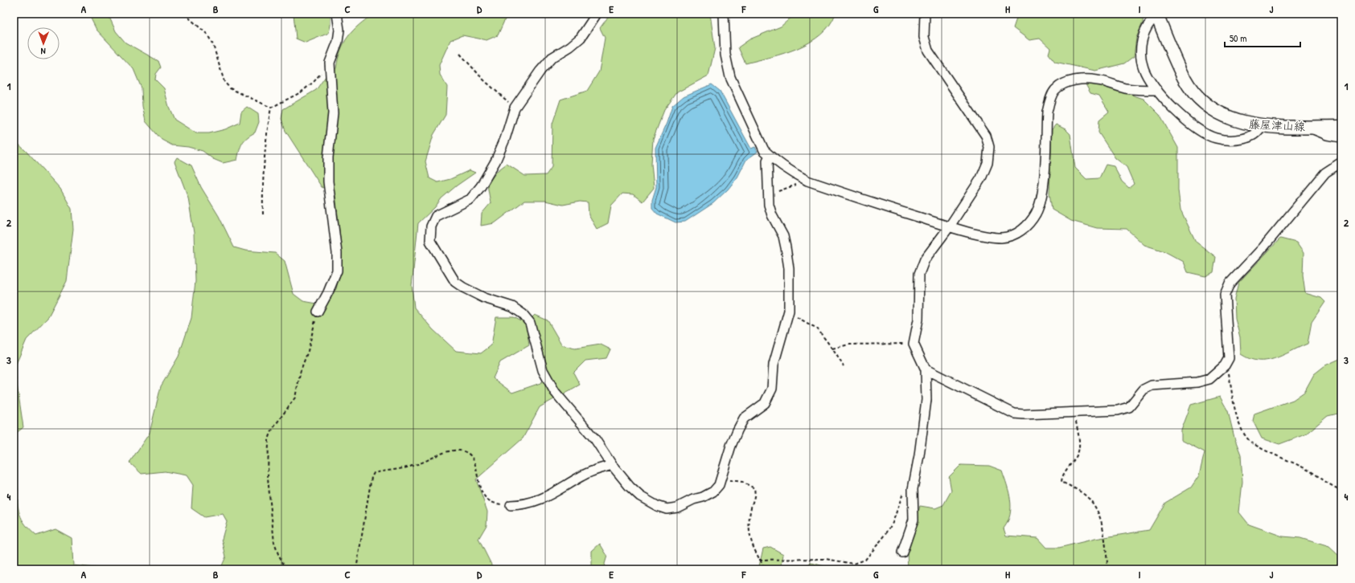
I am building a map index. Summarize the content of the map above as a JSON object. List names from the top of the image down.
{
  "streets": {
    "main road": ["藤屋津山線"]
  },
  "scale_bar": "50 m",
  "north": "bottom",
  "grid": {
    "columns": [
      "A",
      "B",
      "C",
      "D",
      "E",
      "F",
      "G",
      "H",
      "I",
      "J"
    ],
    "rows": [
      "1",
      "2",
      "3",
      "4"
    ]
  }
}
